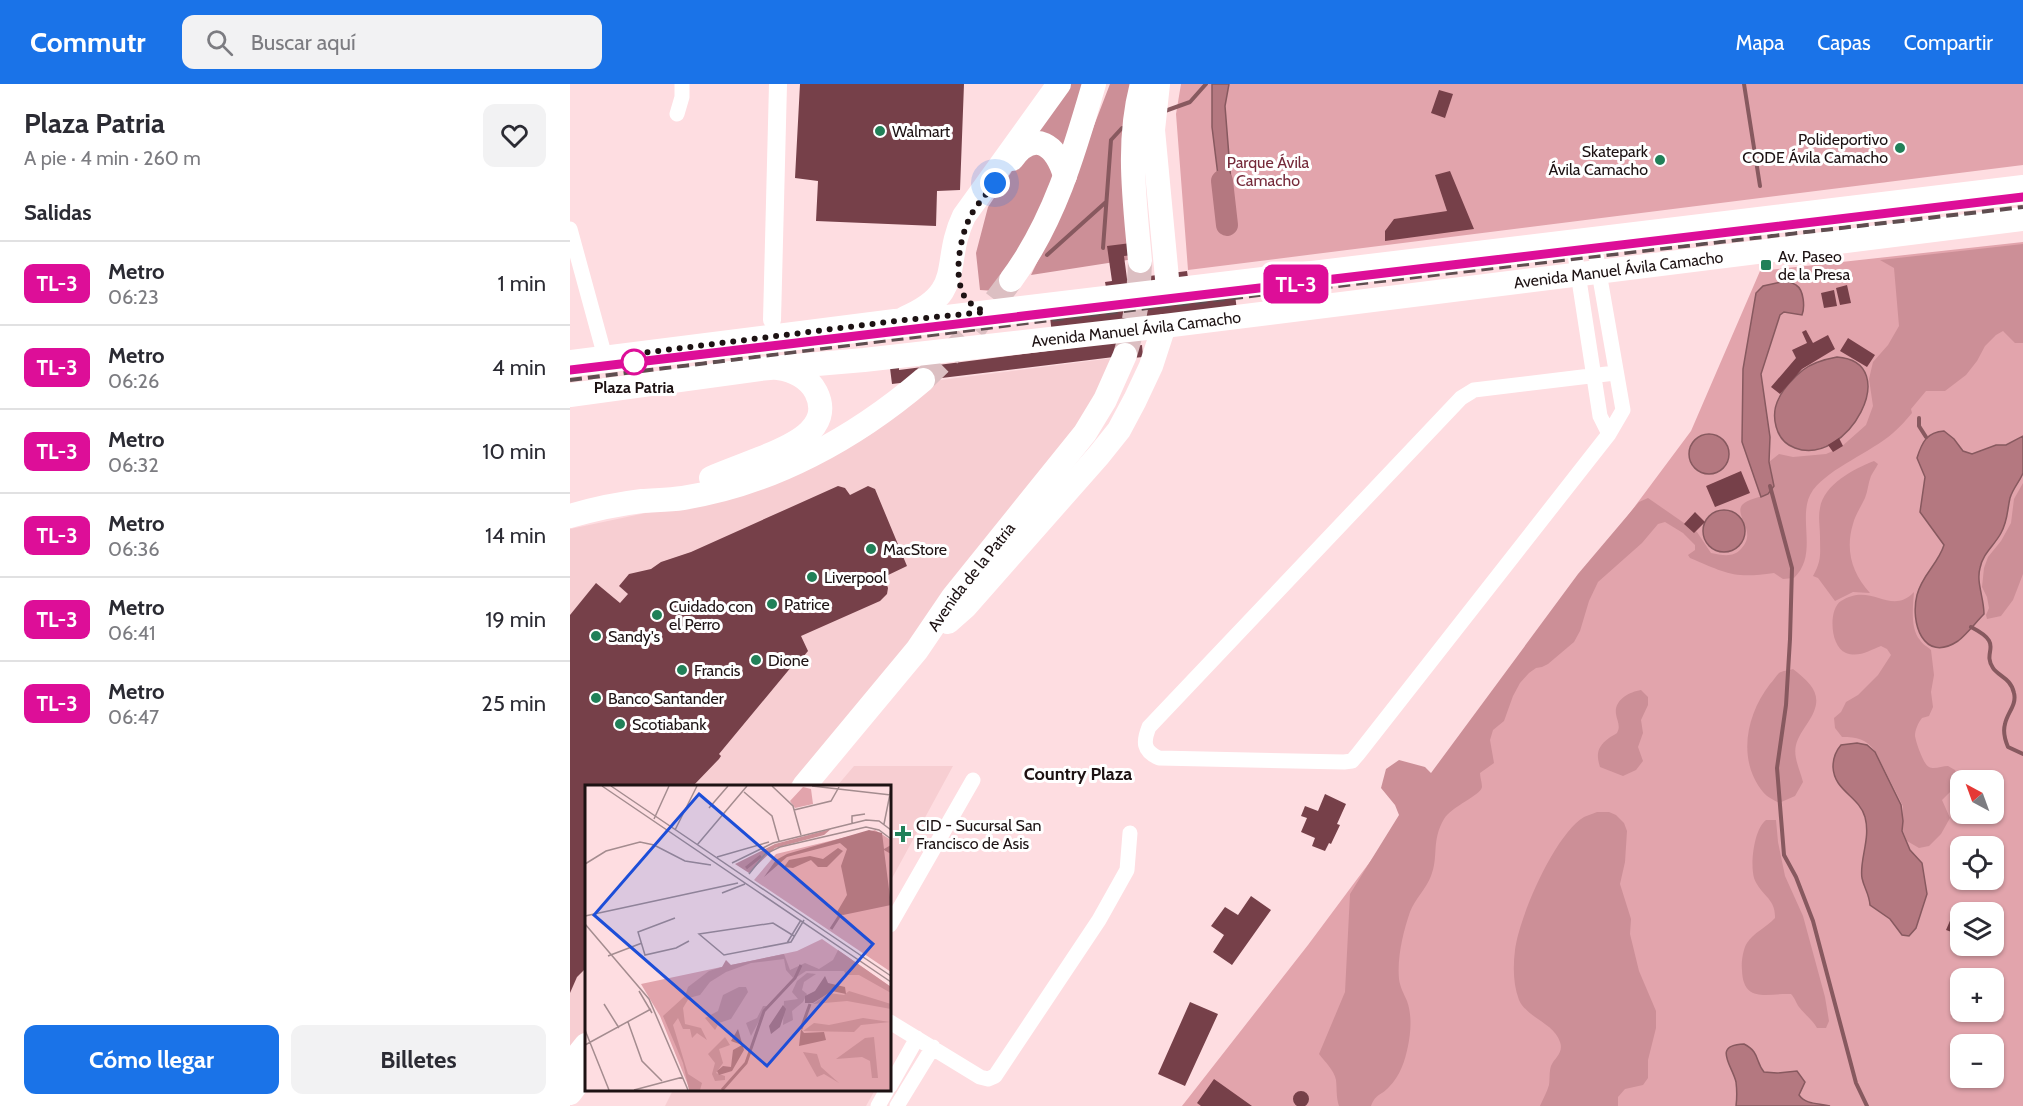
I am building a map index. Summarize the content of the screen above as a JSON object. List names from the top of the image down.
{
  "streets": {
    "main road": ["Avenida Manuel Ávila Camacho", "Avenida de la Patria"]
  },
  "districts": ["Country Plaza"],
  "parks": ["Parque Ávila Camacho"],
  "places": {
    "other": [
      "Walmart",
      "Polideportivo CODE Ávila Camacho",
      "Skatepark Ávila Camacho",
      "Plaza Patria",
      "MacStore",
      "Liverpool",
      "Patrice",
      "Cuidado con el Perro",
      "Sandy's",
      "Dione",
      "Francis",
      "Banco Santander",
      "Scotiabank"
    ],
    "transit": ["Av. Paseo de la Presa"],
    "health": ["CID - Sucursal San Francisco de Asis"]
  },
  "lines": ["metro line TL-3"],
  "north": "top left",
  "page": {
    "header": "Commutr",
    "search": "Buscar aquí",
    "nav": ["Mapa", "Capas", "Compartir"],
    "heading": [
      ["Plaza Patria", "A pie · 4 min · 260 m"],
      "Salidas"
    ],
    "on_map": "TL-3",
    "list": [
      {
        "mark": "TL-3",
        "name": "Metro",
        "note": "06:23",
        "value": "1 min"
      },
      {
        "mark": "TL-3",
        "name": "Metro",
        "note": "06:26",
        "value": "4 min"
      },
      {
        "mark": "TL-3",
        "name": "Metro",
        "note": "06:32",
        "value": "10 min"
      },
      {
        "mark": "TL-3",
        "name": "Metro",
        "note": "06:36",
        "value": "14 min"
      },
      {
        "mark": "TL-3",
        "name": "Metro",
        "note": "06:41",
        "value": "19 min"
      },
      {
        "mark": "TL-3",
        "name": "Metro",
        "note": "06:47",
        "value": "25 min"
      }
    ],
    "map_buttons": ["+", "−"],
    "buttons": ["Cómo llegar", "Billetes"]
  }
}
